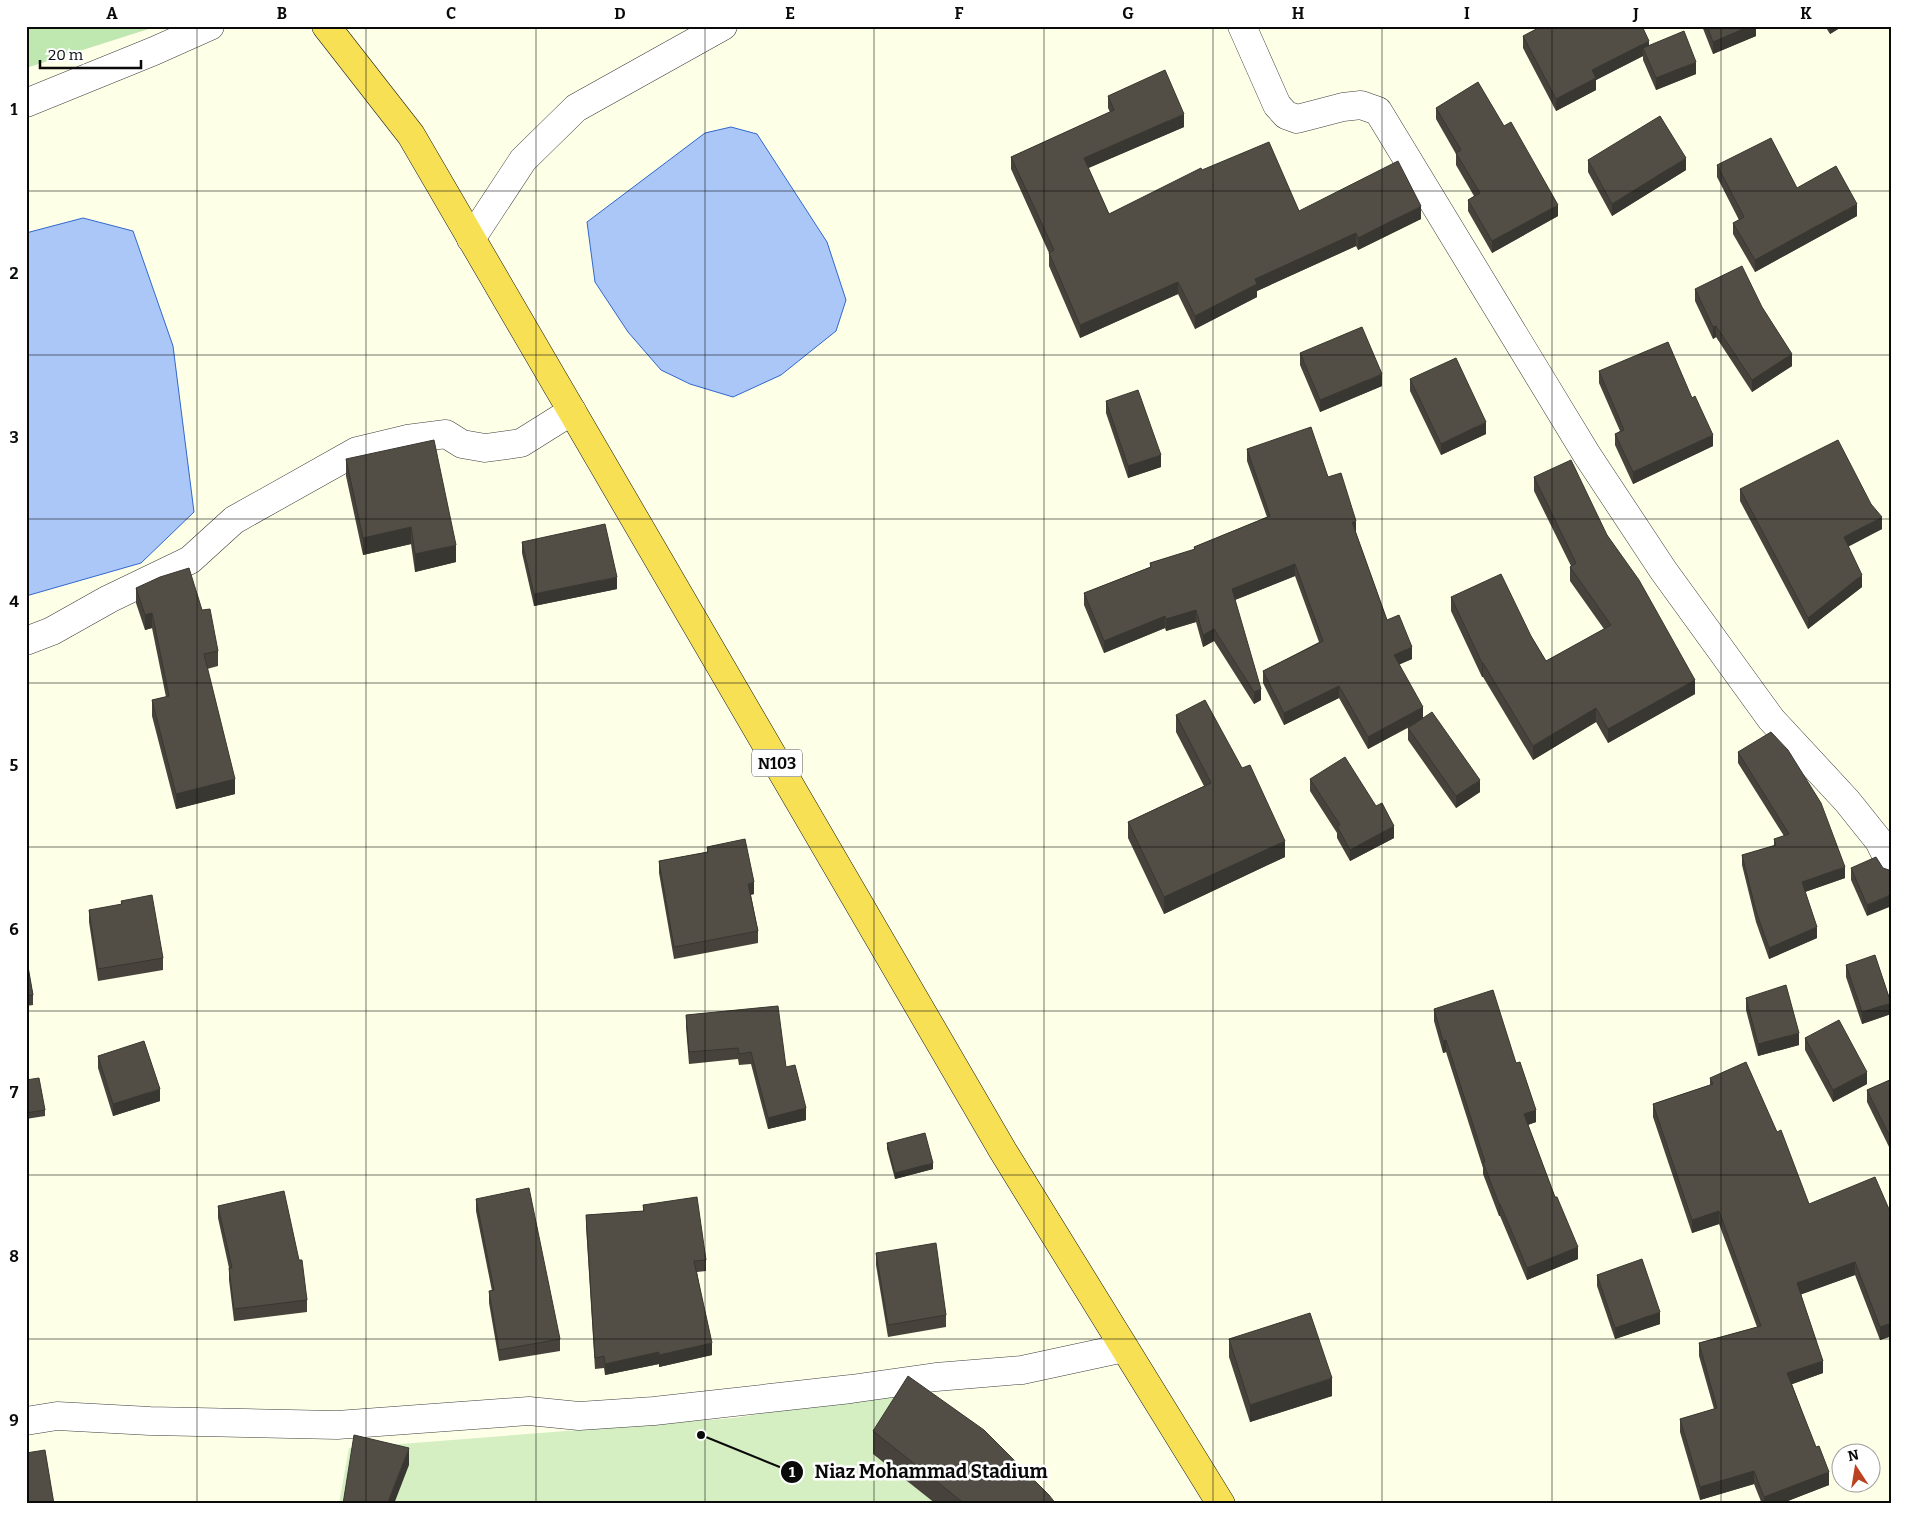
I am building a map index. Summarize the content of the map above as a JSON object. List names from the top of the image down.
{
  "streets": {
    "highway": ["N103"]
  },
  "places": ["Niaz Mohammad Stadium"],
  "scale_bar": "20 m",
  "north": "top",
  "grid": {
    "columns": [
      "A",
      "B",
      "C",
      "D",
      "E",
      "F",
      "G",
      "H",
      "I",
      "J",
      "K"
    ],
    "rows": [
      "1",
      "2",
      "3",
      "4",
      "5",
      "6",
      "7",
      "8",
      "9"
    ]
  }
}
